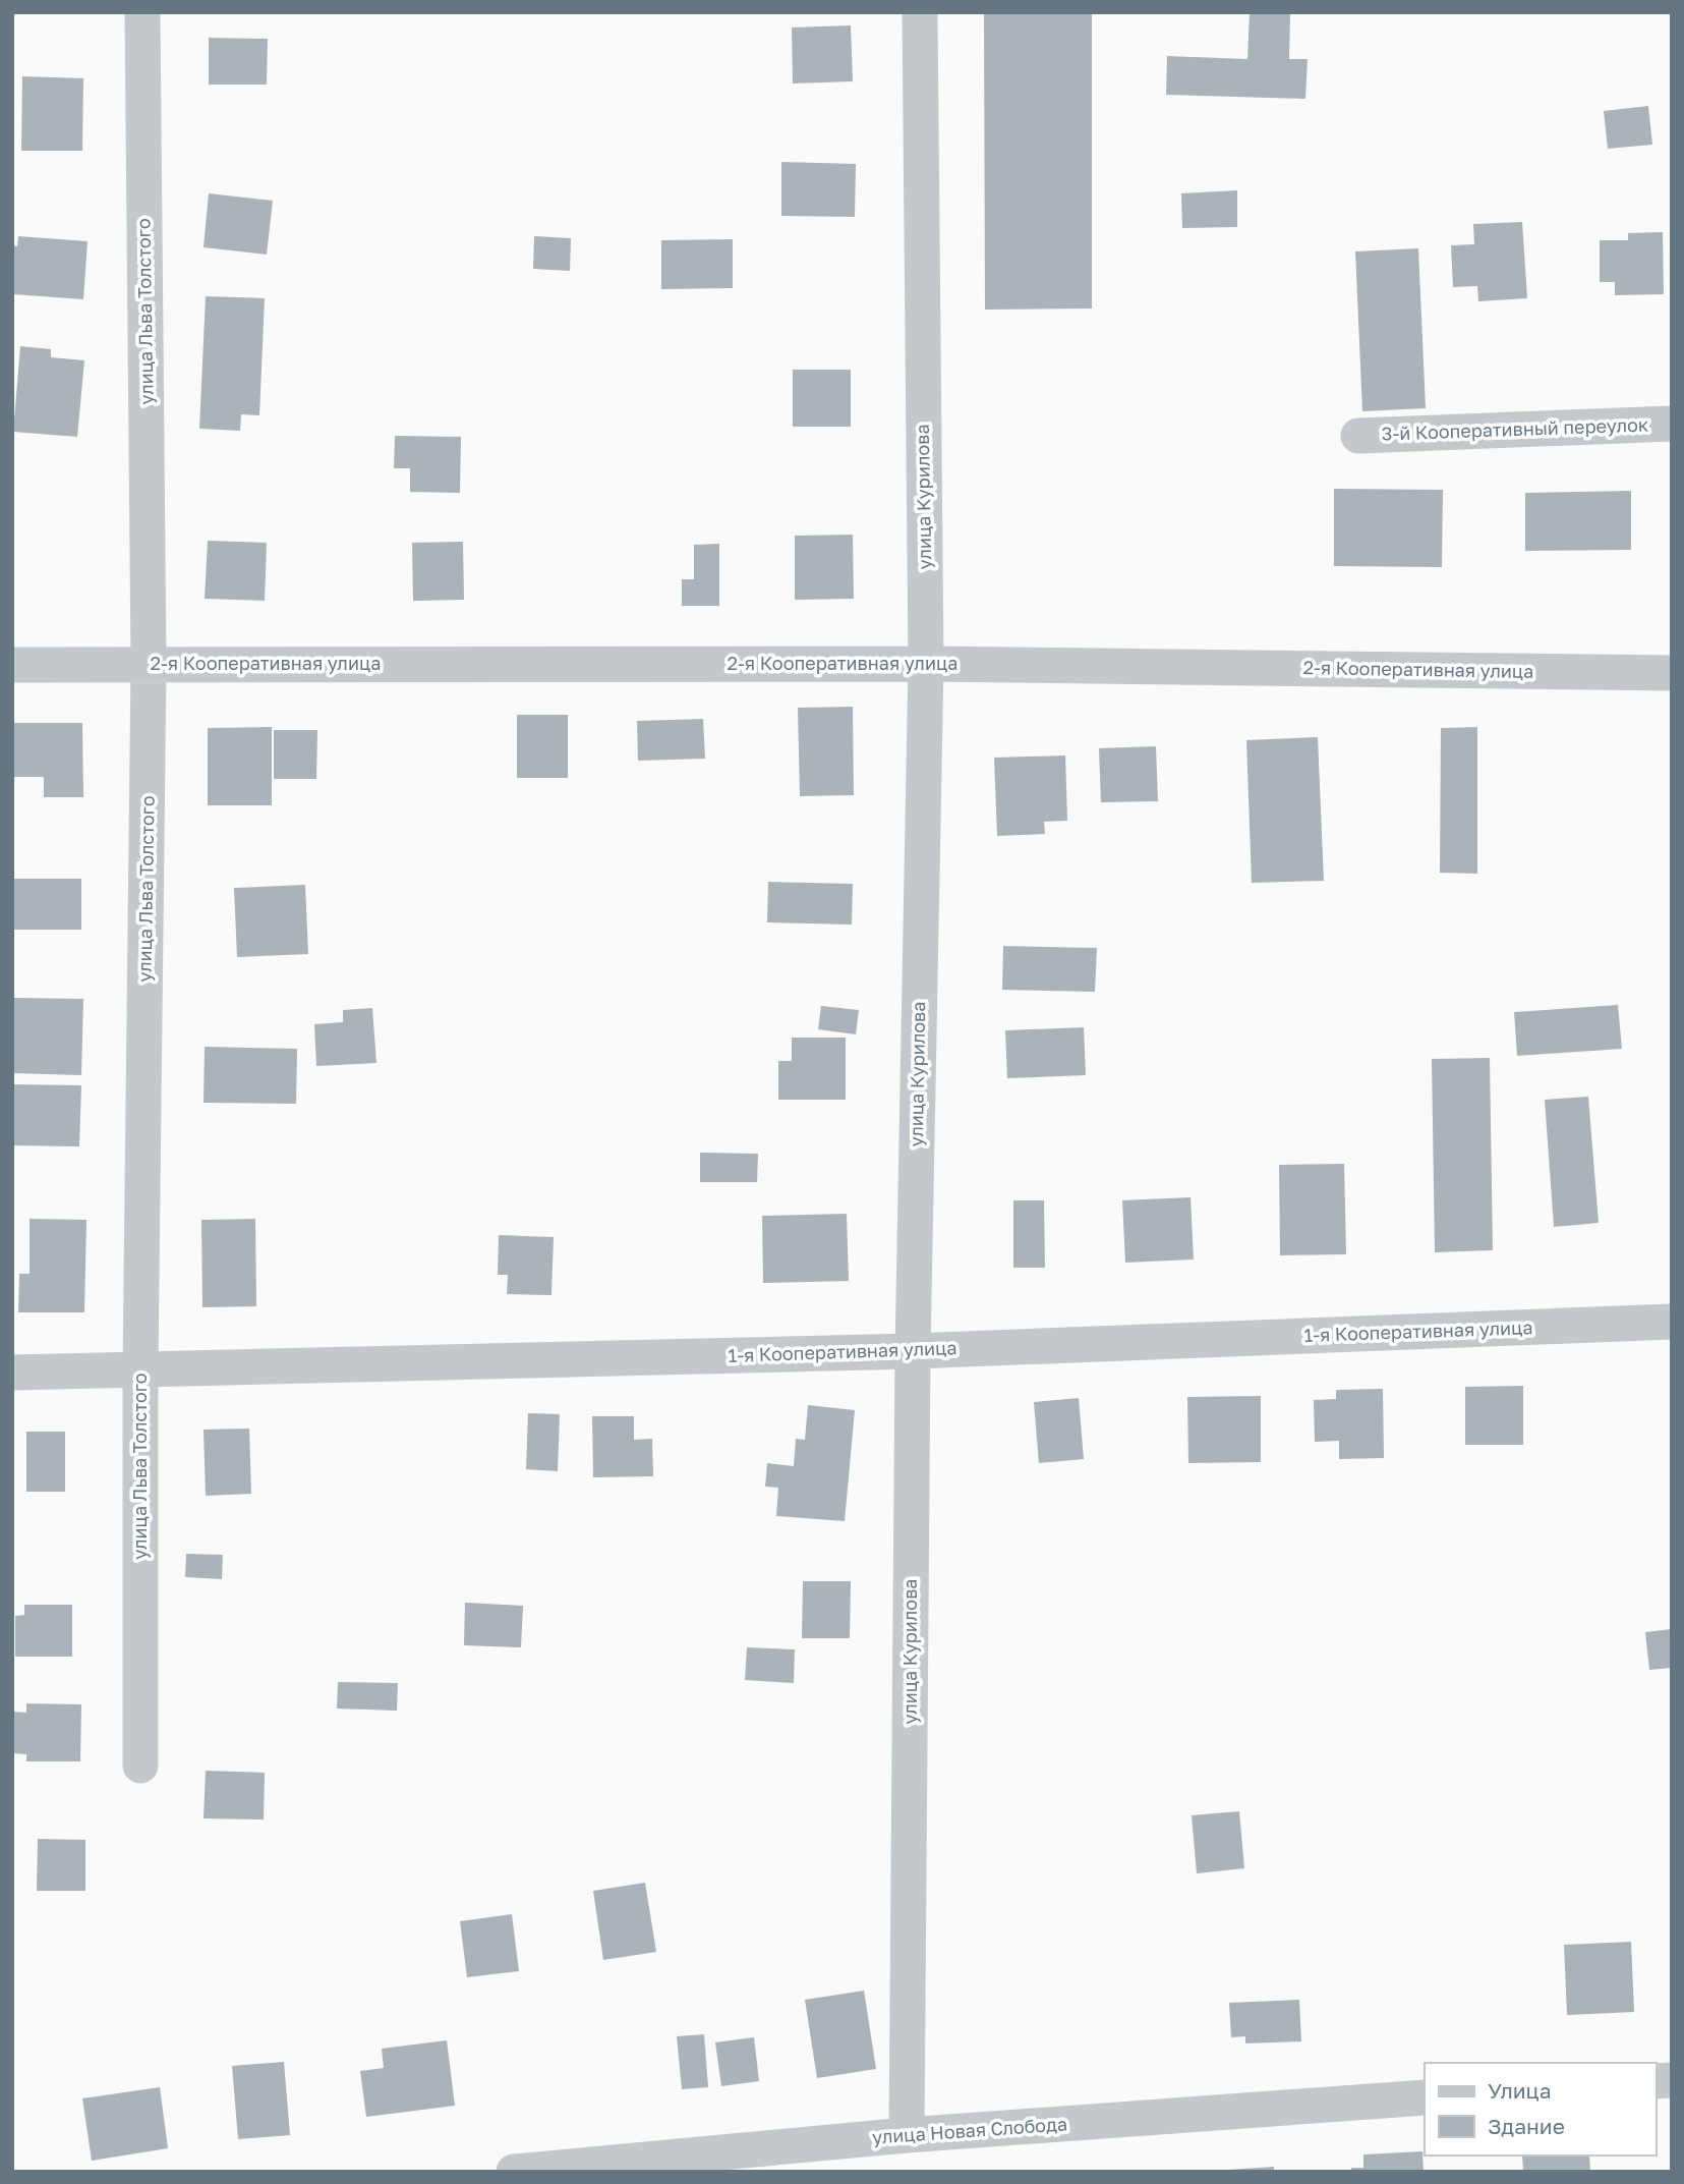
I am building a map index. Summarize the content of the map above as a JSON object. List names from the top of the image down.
{
  "streets": {
    "street": [
      "улица Льва Толстого",
      "3-й Кооперативный переулок",
      "улица Курилова",
      "2-я Кооперативная улица",
      "1-я Кооперативная улица",
      "улица Новая Слобода"
    ]
  },
  "crossings": [
    ["улица Льва Толстого", "2-я Кооперативная улица"],
    ["улица Льва Толстого", "1-я Кооперативная улица"],
    ["улица Курилова", "2-я Кооперативная улица"],
    ["улица Курилова", "1-я Кооперативная улица"],
    ["улица Курилова", "улица Новая Слобода"]
  ],
  "legend": ["Улица", "Здание"]
}
